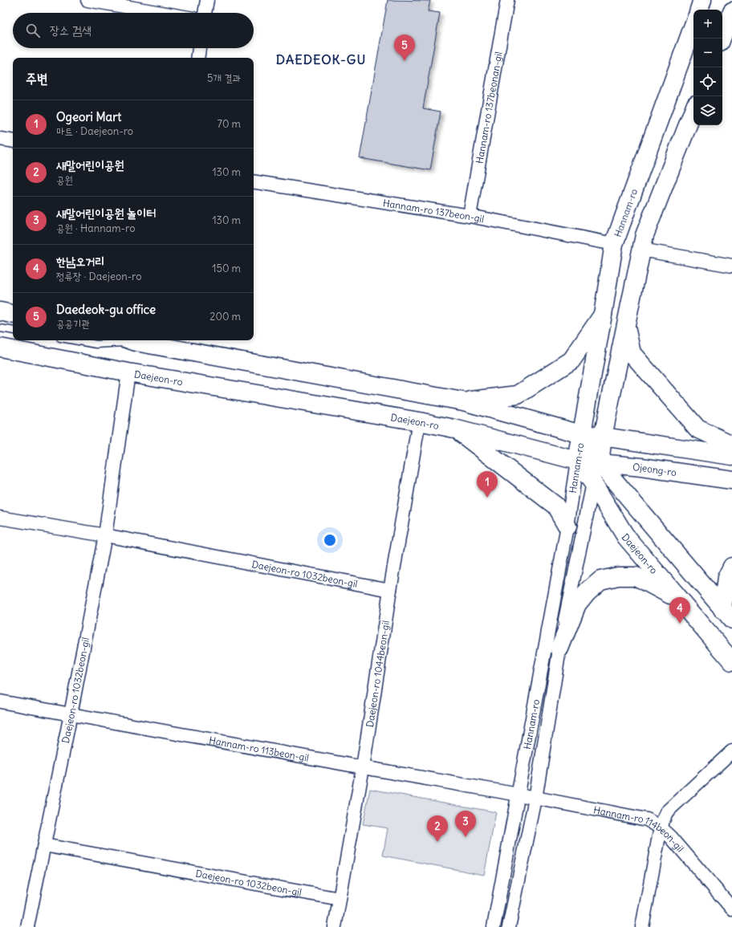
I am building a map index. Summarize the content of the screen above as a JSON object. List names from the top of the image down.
{
  "streets": {
    "main road": ["Hannam-ro", "Daejeon-ro", "Ojeong-ro"],
    "street": [
      "Hannam-ro 137beonan-gil",
      "Hannam-ro 137beon-gil",
      "Daejeon-ro 1032beon-gil",
      "Daejeon-ro 1044beon-gil",
      "Hannam-ro 113beon-gil",
      "Hannam-ro 114beon-gil"
    ]
  },
  "crossings": [
    ["Hannam-ro 137beonan-gil", "Hannam-ro 137beon-gil"],
    ["Hannam-ro 137beon-gil", "Hannam-ro"],
    ["Hannam-ro", "Daejeon-ro"],
    ["Hannam-ro", "Ojeong-ro"],
    ["Hannam-ro", "Hannam-ro 113beon-gil"],
    ["Hannam-ro", "Hannam-ro 114beon-gil"],
    ["Daejeon-ro", "Ojeong-ro"],
    ["Daejeon-ro", "Daejeon-ro 1032beon-gil"],
    ["Daejeon-ro", "Daejeon-ro 1044beon-gil"],
    ["Daejeon-ro 1032beon-gil", "Daejeon-ro 1044beon-gil"],
    ["Daejeon-ro 1032beon-gil", "Hannam-ro 113beon-gil"],
    ["Daejeon-ro 1044beon-gil", "Hannam-ro 113beon-gil"],
    ["Hannam-ro 113beon-gil", "Hannam-ro 114beon-gil"]
  ],
  "districts": ["DAEDEOK-GU"],
  "page": {
    "map_buttons": ["+", "−"],
    "search": "장소 검색",
    "pins": [
      "5",
      "1",
      "4",
      "3",
      "2"
    ],
    "heading": ["주변", "5개 결과"],
    "list": [
      {
        "mark": "1",
        "name": "Ogeori Mart",
        "note": "마트 · Daejeon-ro",
        "value": "70 m"
      },
      {
        "mark": "2",
        "name": "새말어린이공원",
        "note": "공원",
        "value": "130 m"
      },
      {
        "mark": "3",
        "name": "새말어린이공원 놀이터",
        "note": "공원 · Hannam-ro",
        "value": "130 m"
      },
      {
        "mark": "4",
        "name": "한남오거리",
        "note": "정류장 · Daejeon-ro",
        "value": "150 m"
      },
      {
        "mark": "5",
        "name": "Daedeok-gu office",
        "note": "공공기관",
        "value": "200 m"
      }
    ]
  }
}
